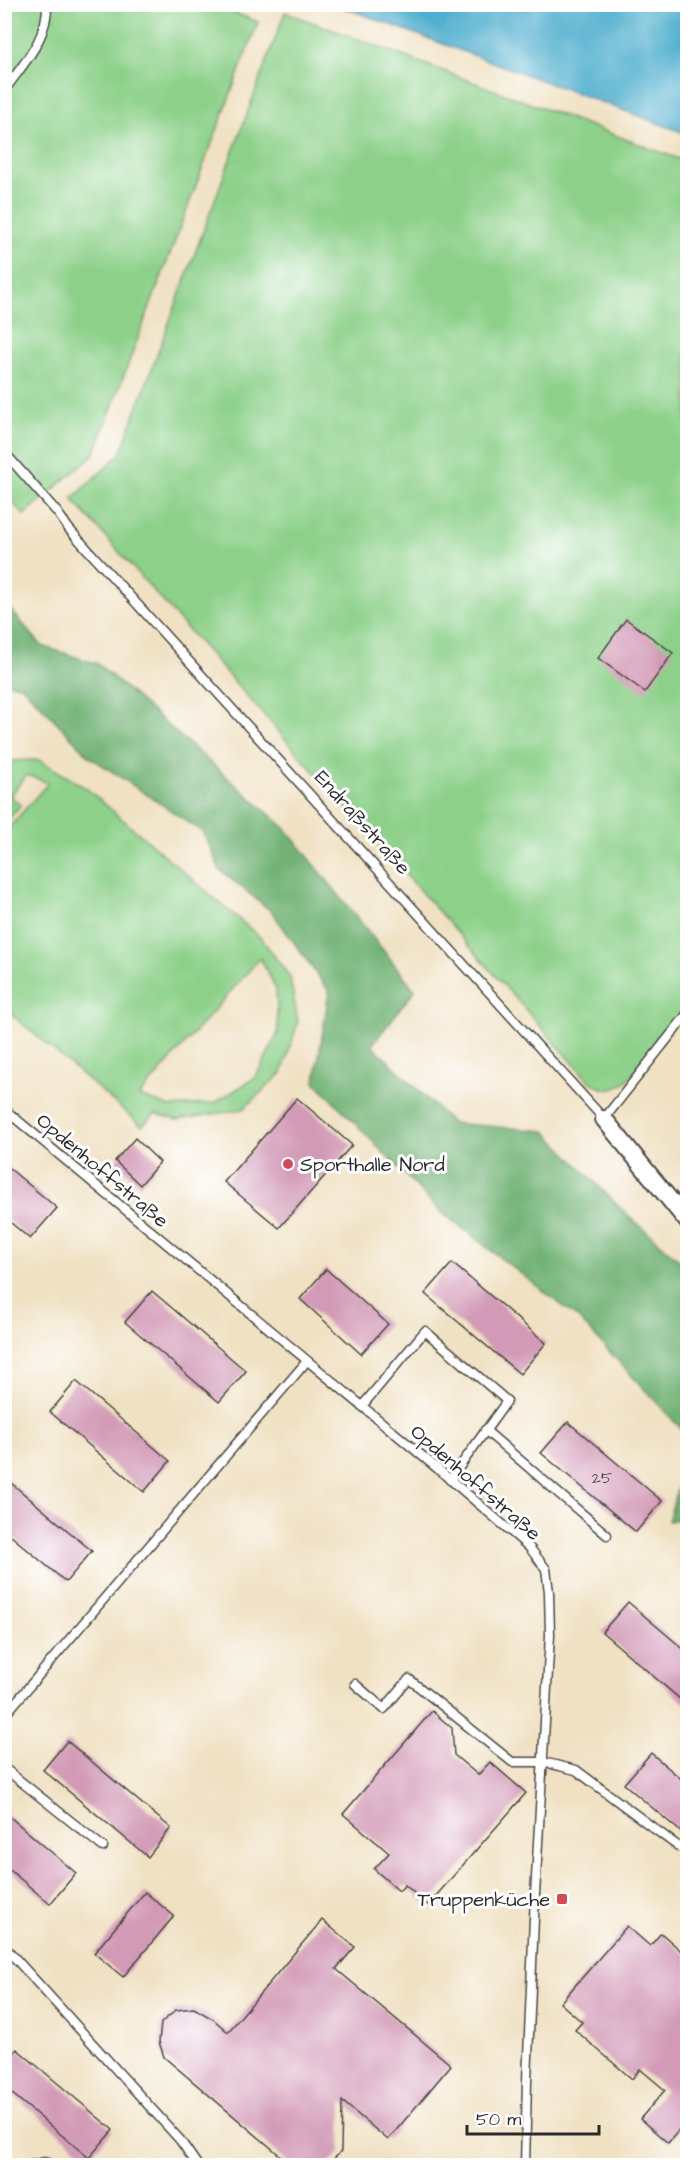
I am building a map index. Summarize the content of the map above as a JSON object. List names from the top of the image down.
{
  "streets": {
    "street": ["Endraßstraße"],
    "lane": ["Opdenhoffstraße"]
  },
  "places": {
    "other": ["Sporthalle Nord"],
    "transit": ["Truppenküche"]
  },
  "house_numbers": ["25"],
  "scale_bar": "50 m"
}
